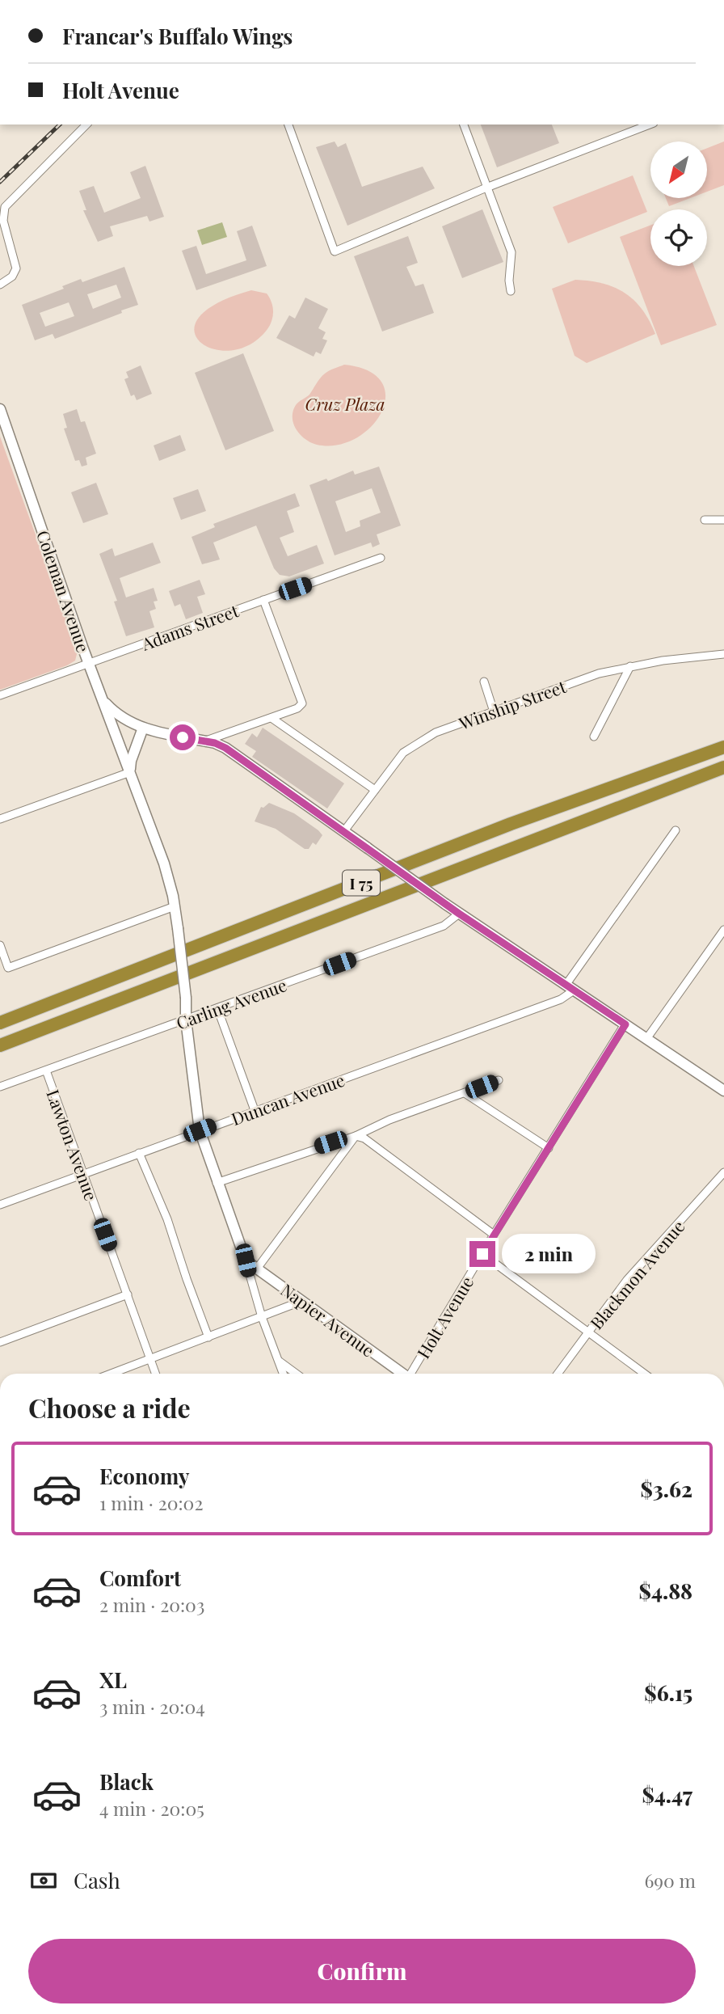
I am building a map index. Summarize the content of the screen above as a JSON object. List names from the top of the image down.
{
  "streets": {
    "highway": ["I 75"],
    "street": [
      "Coleman Avenue",
      "Adams Street",
      "Winship Street",
      "Carling Avenue",
      "Duncan Avenue",
      "Lawton Avenue",
      "Blackmon Avenue",
      "Holt Avenue",
      "Napier Avenue"
    ]
  },
  "crossings": [
    ["Coleman Avenue", "Adams Street"],
    ["Coleman Avenue", "Carling Avenue"],
    ["Coleman Avenue", "Duncan Avenue"],
    ["Coleman Avenue", "Napier Avenue"],
    ["Carling Avenue", "Lawton Avenue"],
    ["Duncan Avenue", "Lawton Avenue"]
  ],
  "parks": ["Cruz Plaza"],
  "north": "bottom left",
  "page": {
    "banner": ["Francar's Buffalo Wings", "Holt Avenue"],
    "bubble": "2 min",
    "heading": "Choose a ride",
    "list": [
      {
        "name": "Economy",
        "note": "1 min · 20:02",
        "value": "$3.62"
      },
      {
        "name": "Comfort",
        "note": "2 min · 20:03",
        "value": "$4.88"
      },
      {
        "name": "XL",
        "note": "3 min · 20:04",
        "value": "$6.15"
      },
      {
        "name": "Black",
        "note": "4 min · 20:05",
        "value": "$4.47"
      }
    ],
    "pay": ["Cash", "690 m"],
    "buttons": "Confirm"
  }
}
